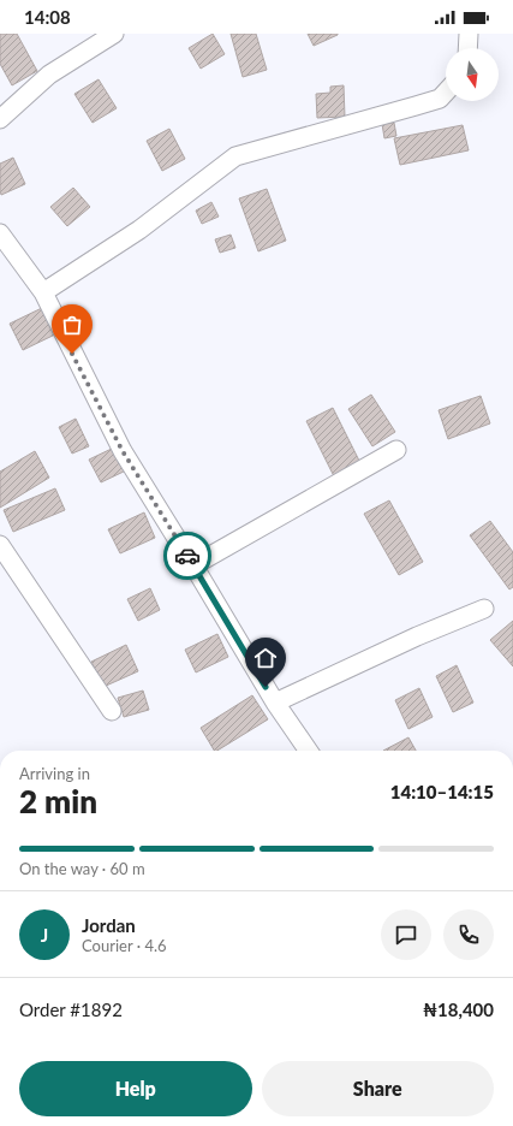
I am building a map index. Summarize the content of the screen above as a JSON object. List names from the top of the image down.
{
  "north": "bottom",
  "page": {
    "status": "14:08",
    "heading": ["2 min", "Arriving in", "14:10–14:15"],
    "panel": [
      "Jordan",
      "Courier · 4.6",
      "Order #1892",
      "₦18,400"
    ],
    "bar": "On the way · 60 m",
    "round": "J",
    "buttons": ["Help", "Share"]
  }
}
